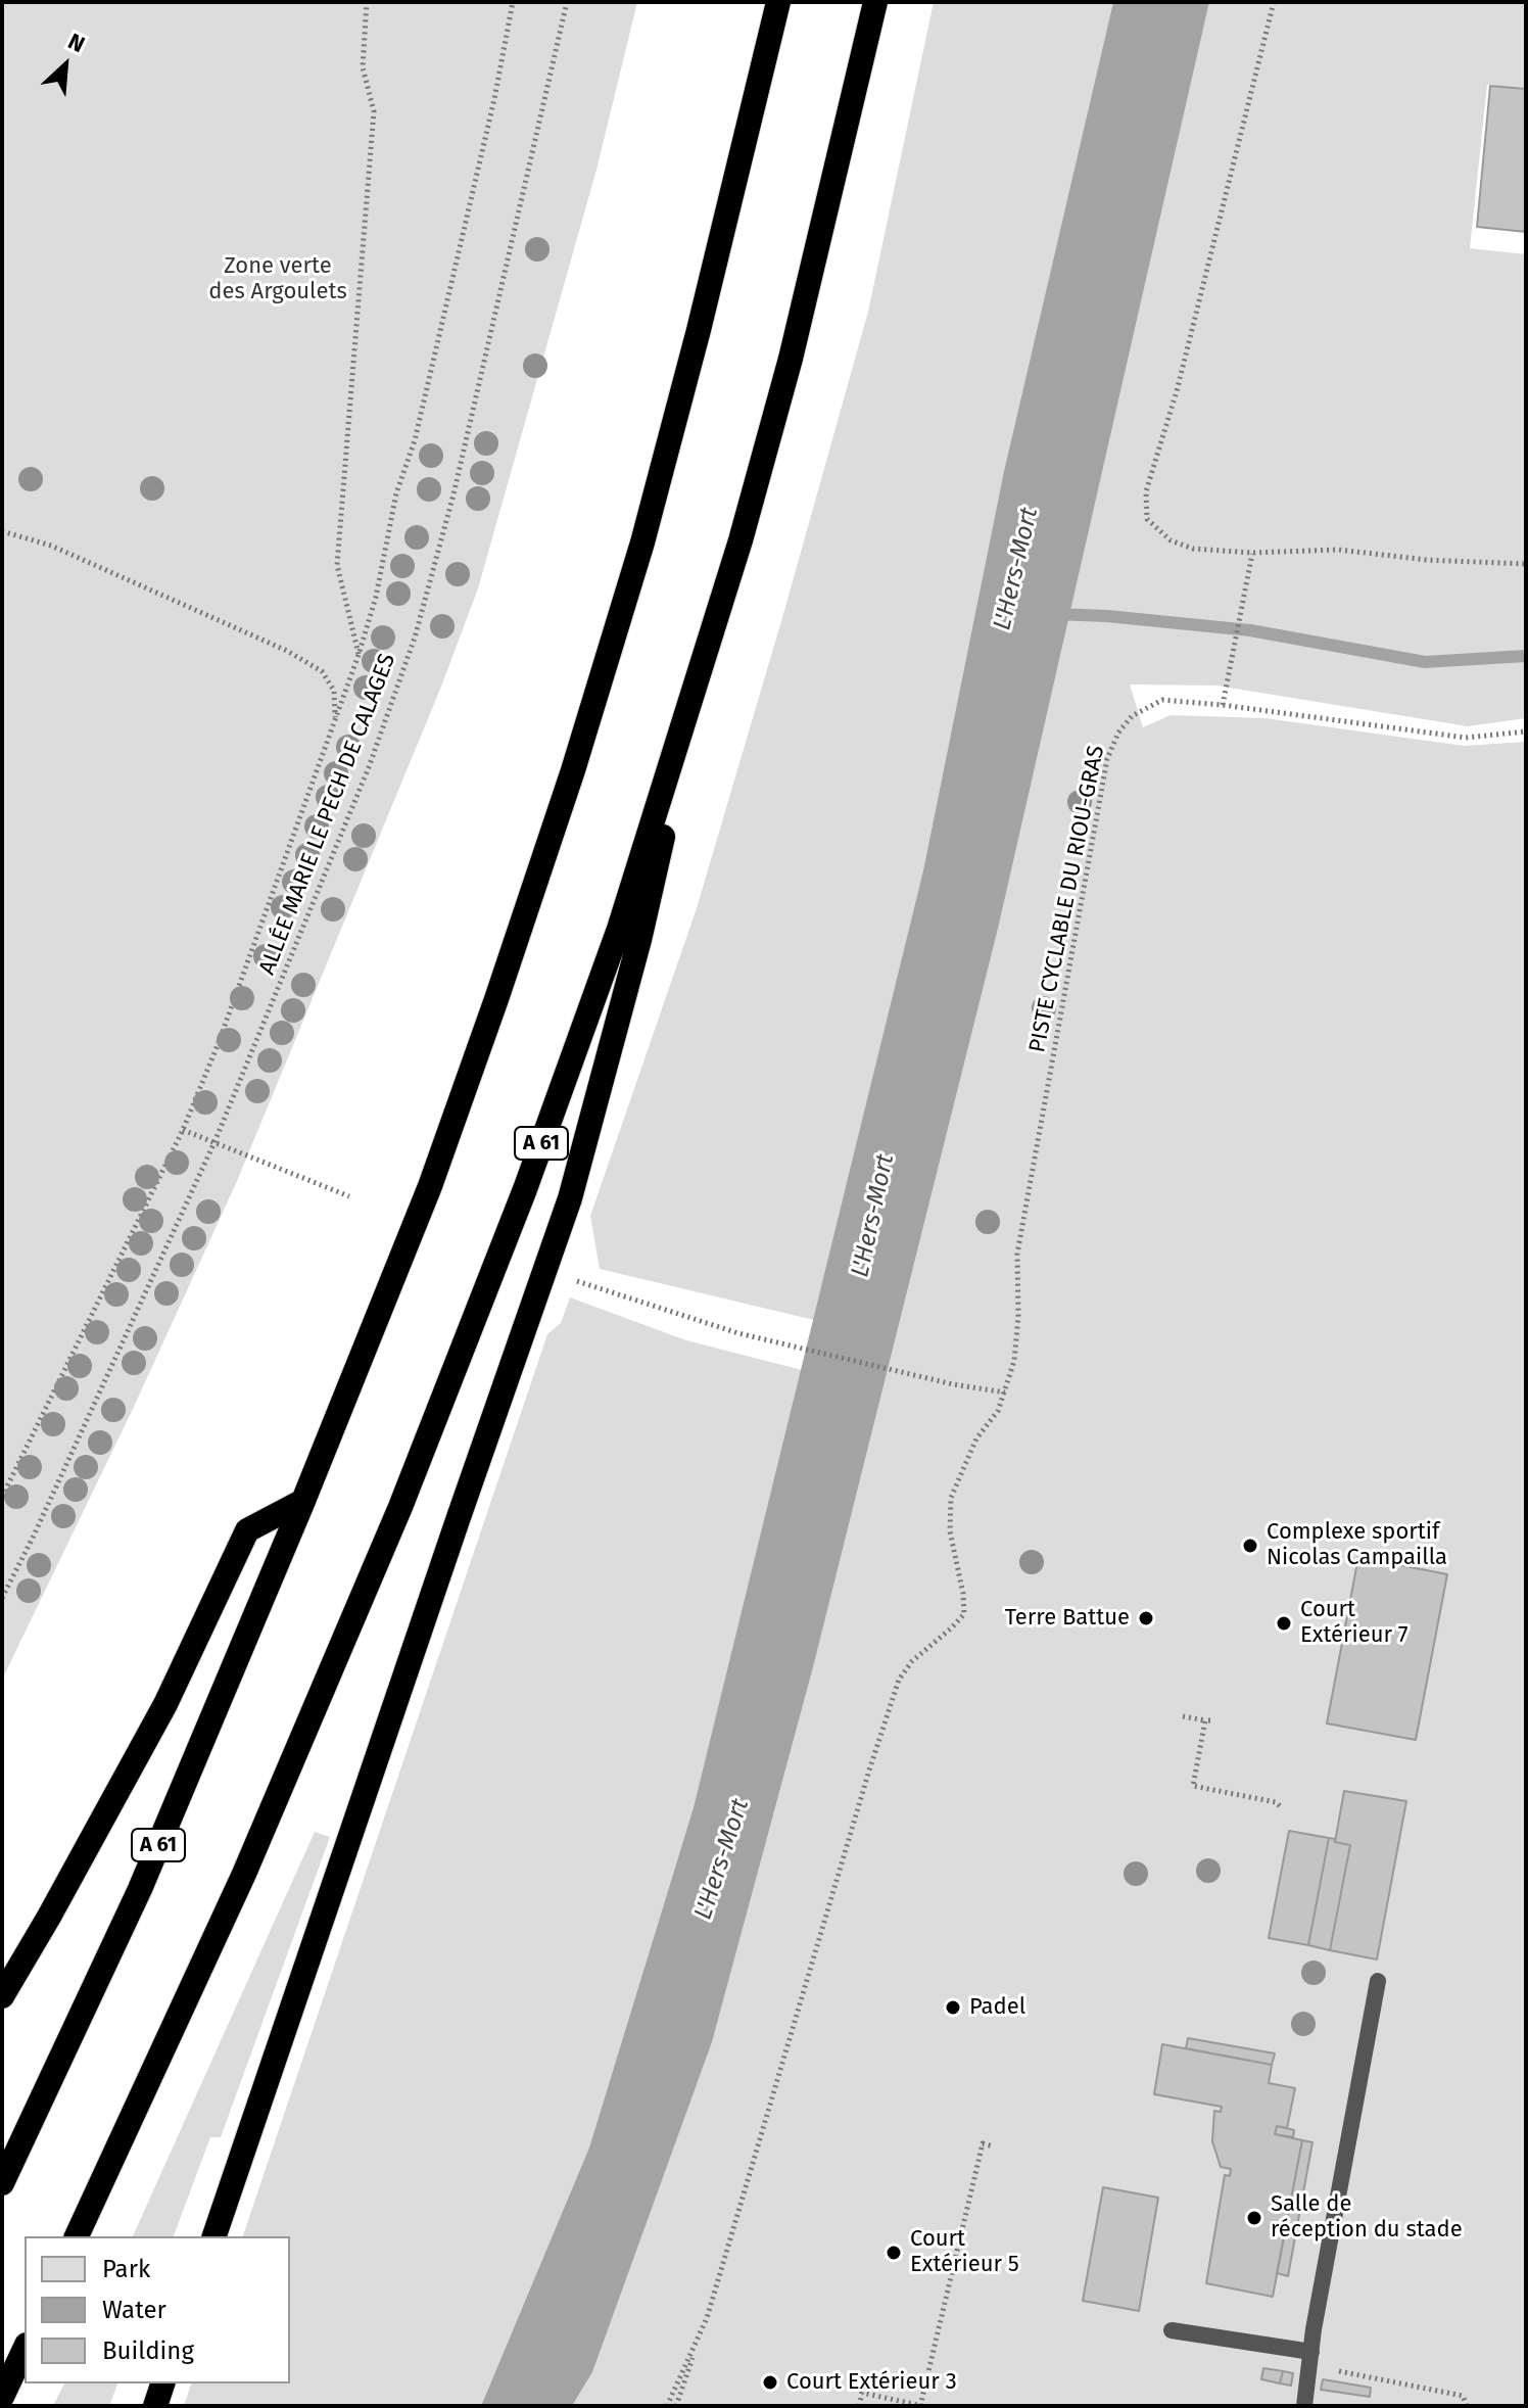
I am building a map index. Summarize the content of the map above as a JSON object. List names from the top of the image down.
{
  "streets": {
    "highway": ["A 61"],
    "path": ["ALLÉE MARIE LE PECH DE CALAGES", "PISTE CYCLABLE DU RIOU-GRAS"]
  },
  "water": ["L'Hers-Mort"],
  "parks": ["Zone verte des Argoulets"],
  "places": [
    "Complexe sportif Nicolas Campailla",
    "Terre Battue",
    "Court Extérieur 7",
    "Padel",
    "Salle de réception du stade",
    "Court Extérieur 5",
    "Court Extérieur 3"
  ],
  "legend": ["Park", "Water", "Building"],
  "north": "top right"
}
